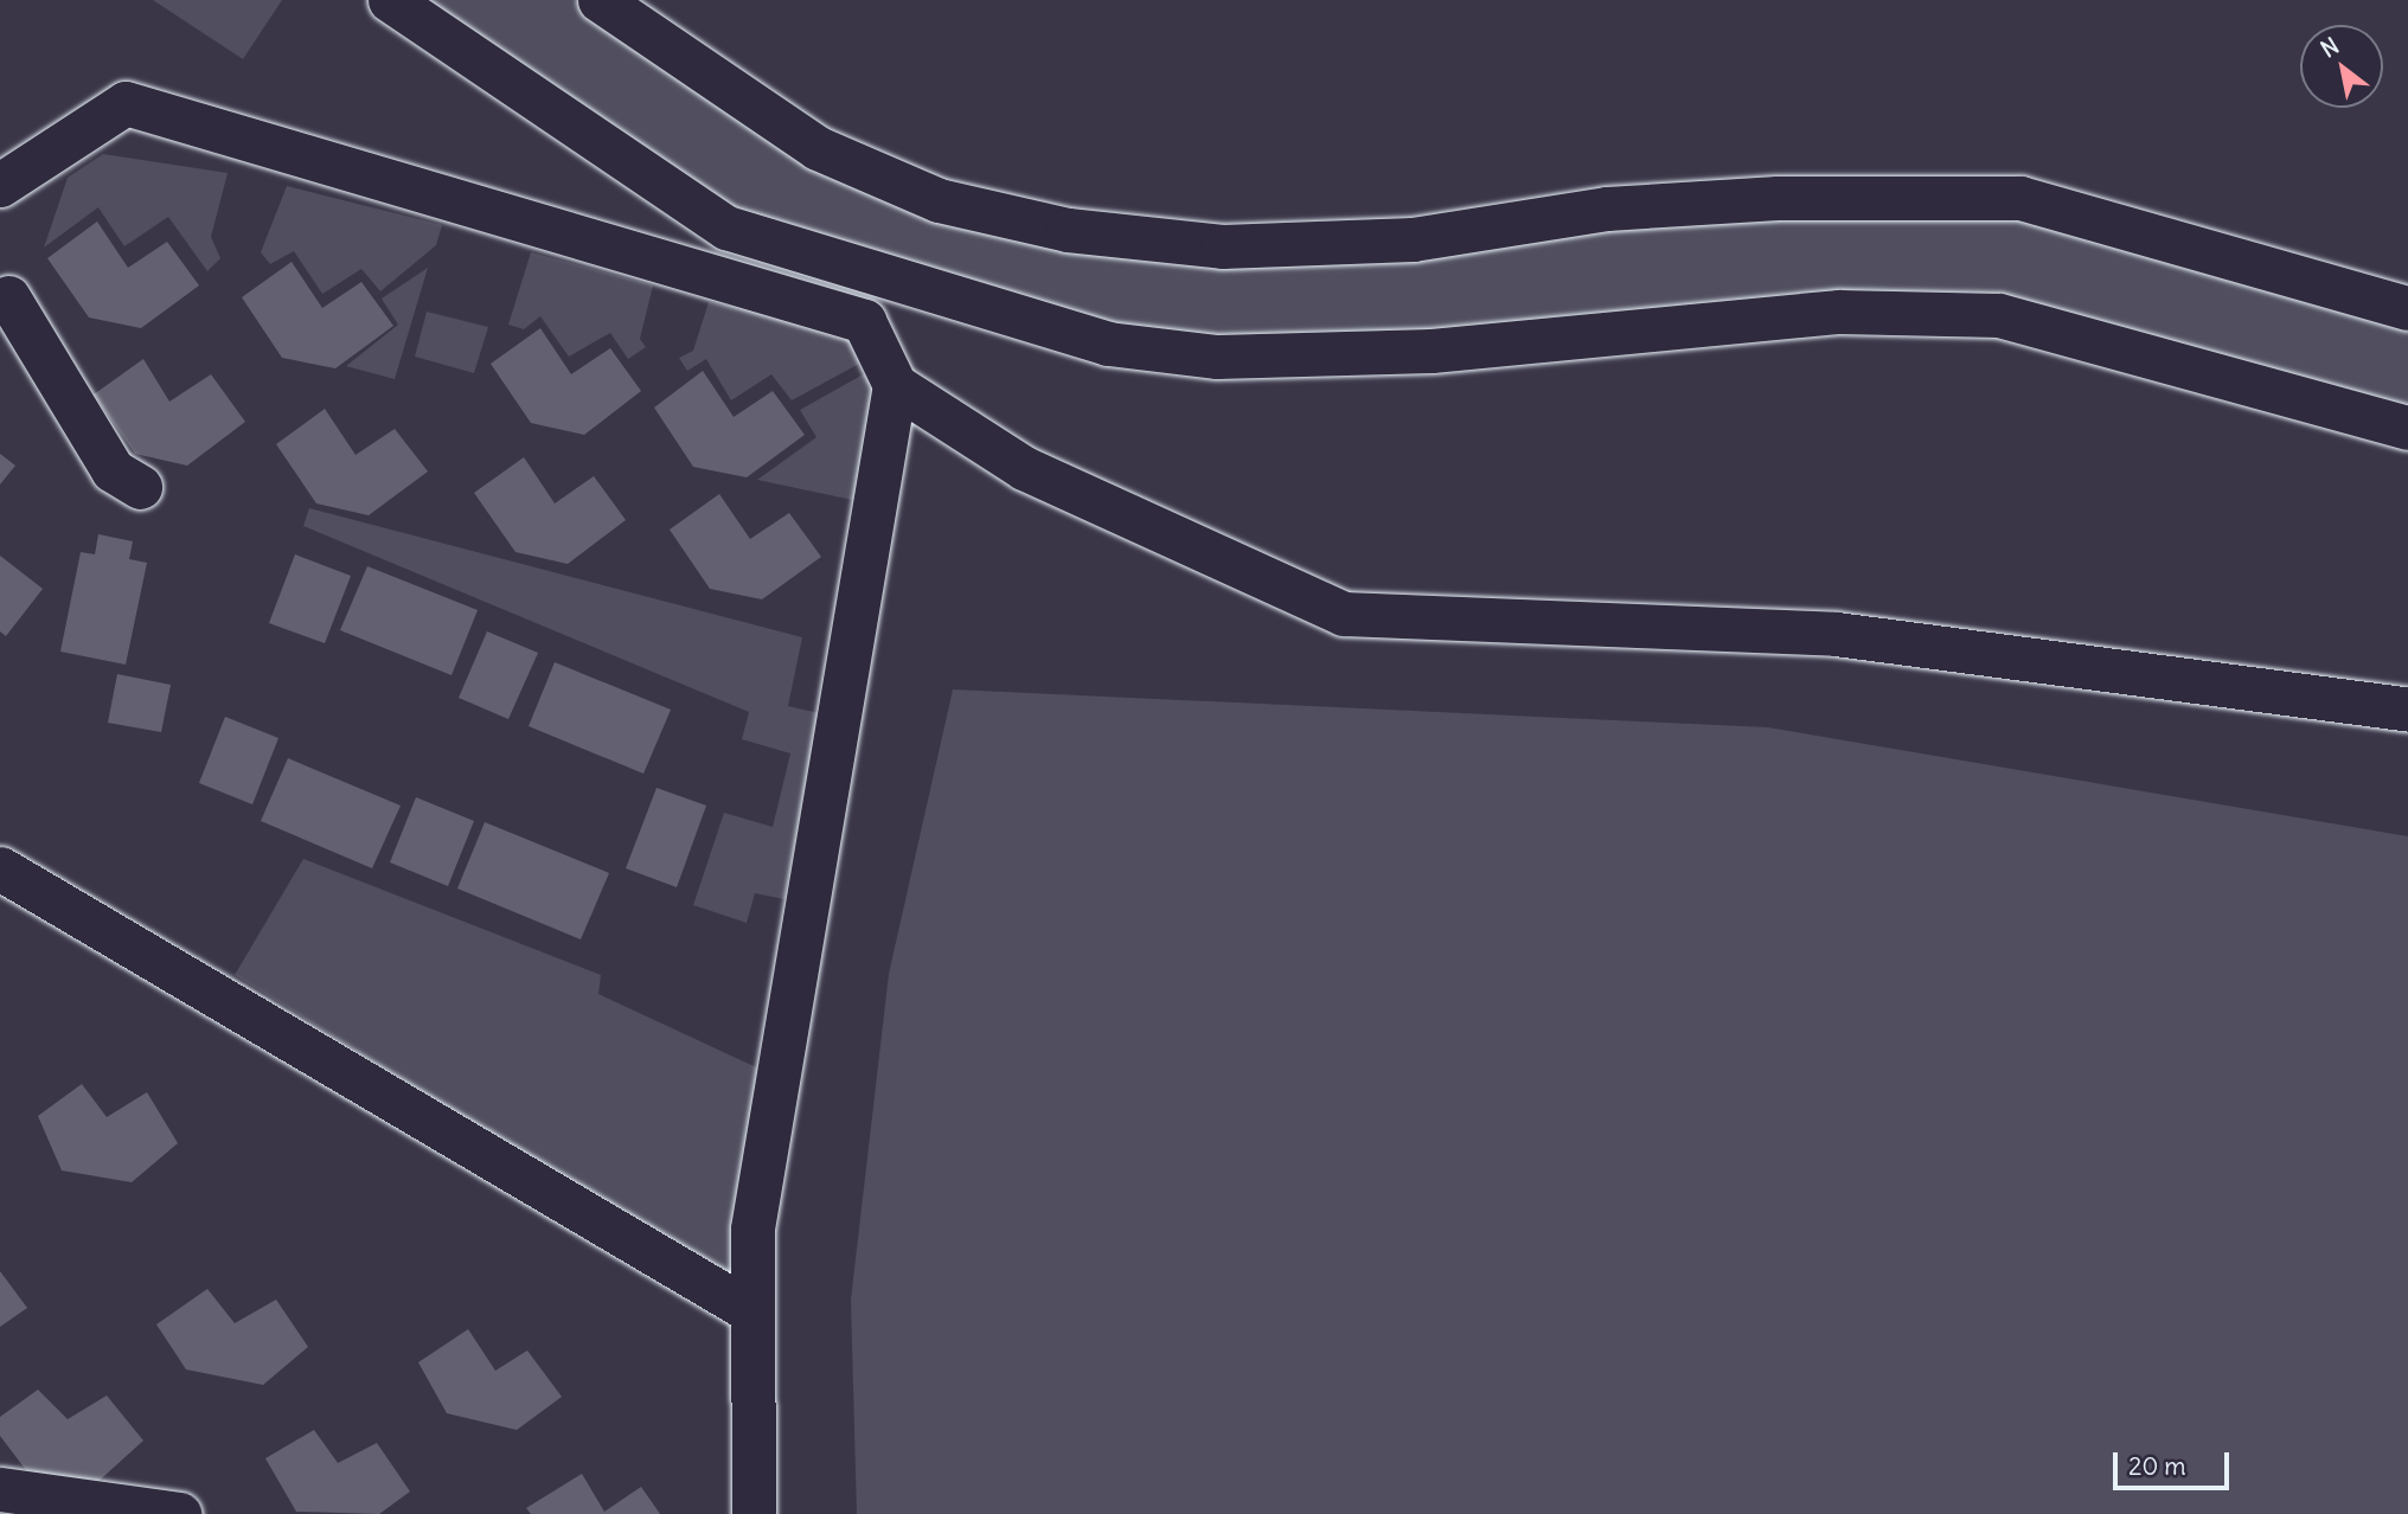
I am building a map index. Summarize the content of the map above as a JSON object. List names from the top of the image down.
{
  "scale_bar": "20 m",
  "north": "top left"
}
